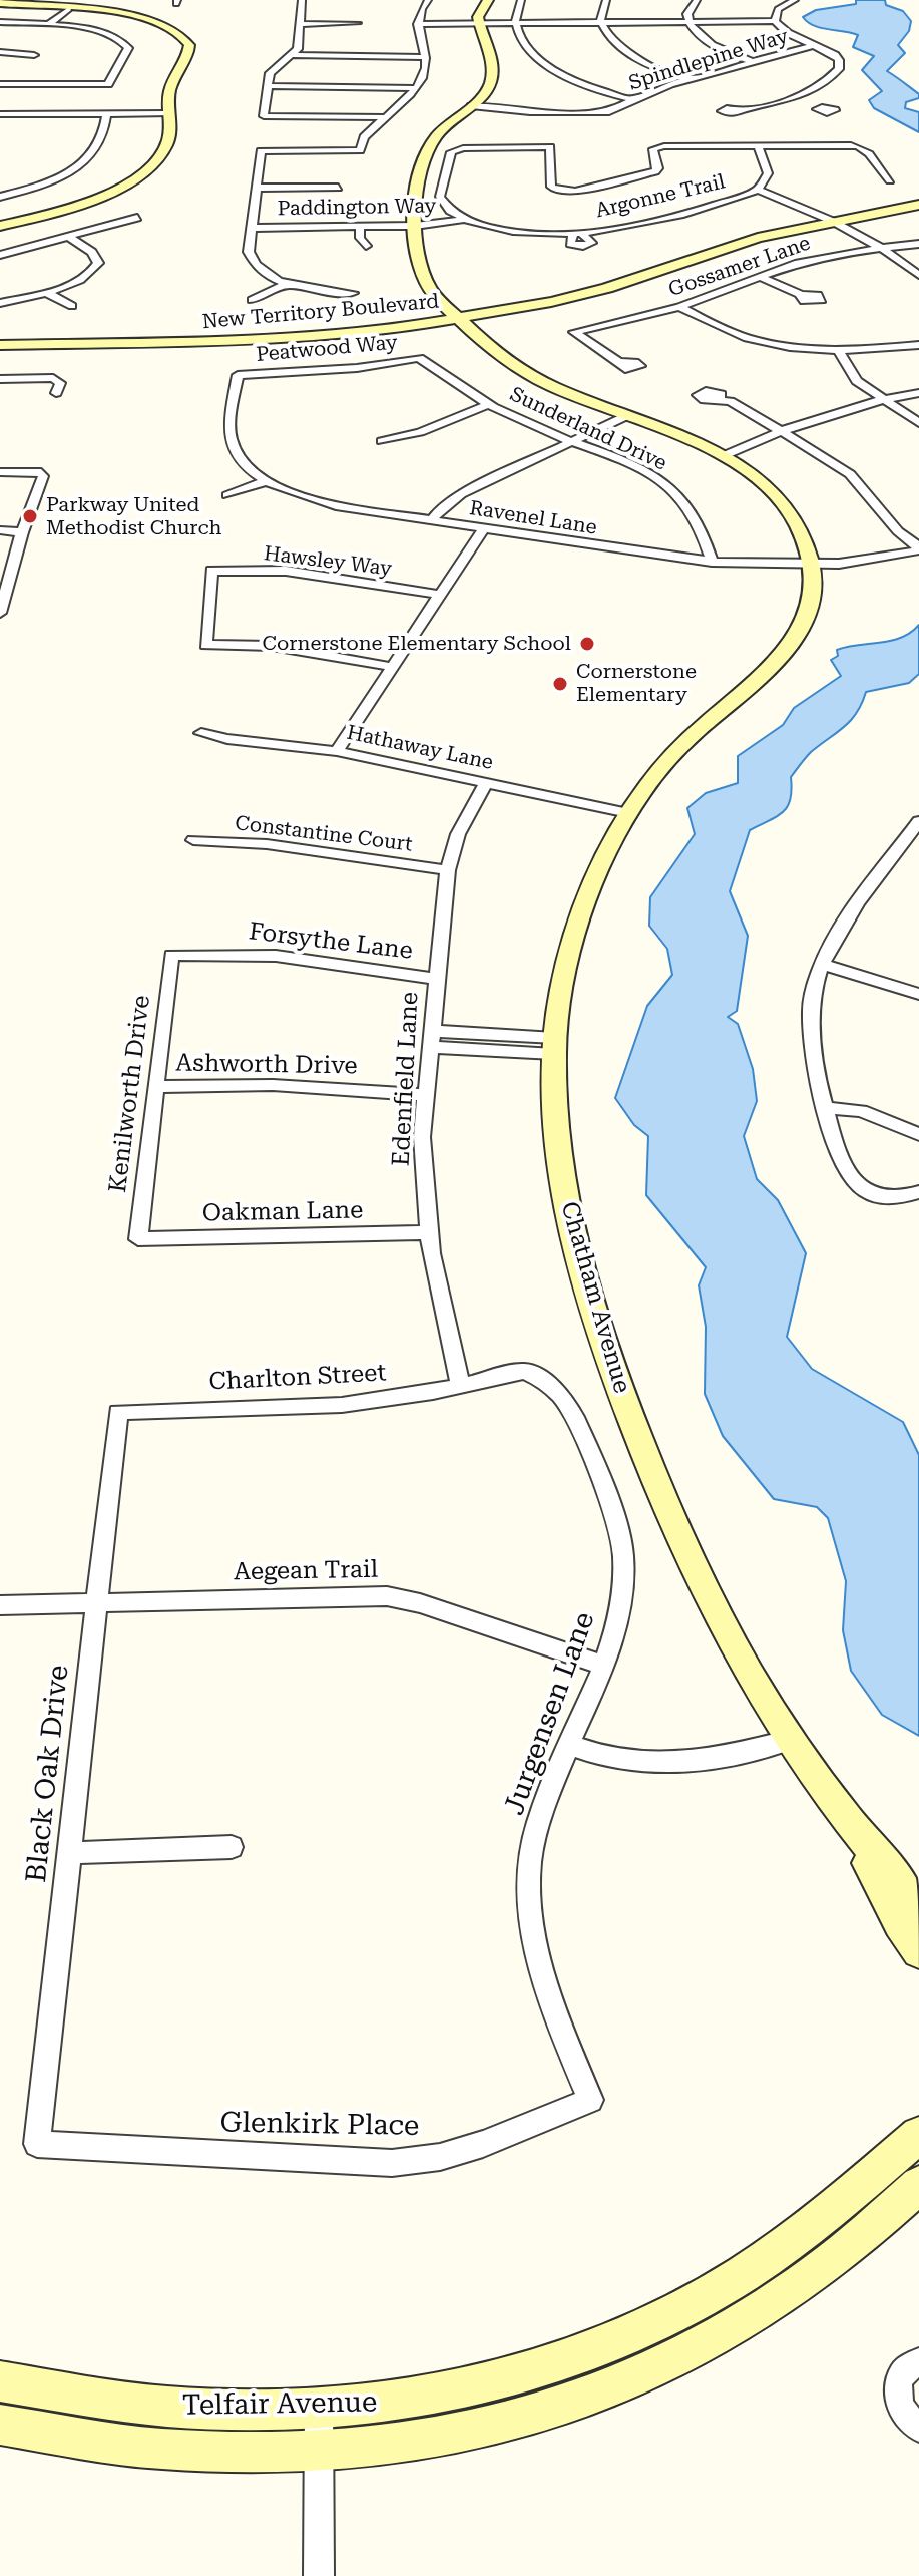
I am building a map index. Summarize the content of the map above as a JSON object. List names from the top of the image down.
{
  "streets": {
    "street": [
      "Spindlepine Way",
      "Argonne Trail",
      "Paddington Way",
      "Gossamer Lane",
      "New Territory Boulevard",
      "Peatwood Way",
      "Sunderland Drive",
      "Ravenel Lane",
      "Hawsley Way",
      "Hathaway Lane",
      "Constantine Court",
      "Forsythe Lane",
      "Ashworth Drive",
      "Edenfield Lane",
      "Kenilworth Drive",
      "Oakman Lane",
      "Chatham Avenue",
      "Charlton Street",
      "Aegean Trail",
      "Jurgensen Lane",
      "Black Oak Drive",
      "Glenkirk Place",
      "Telfair Avenue"
    ]
  },
  "crossings": [
    ["Spindlepine Way", "Chatham Avenue"],
    ["Argonne Trail", "Paddington Way"],
    ["Paddington Way", "Chatham Avenue"],
    ["New Territory Boulevard", "Chatham Avenue"],
    ["Peatwood Way", "Sunderland Drive"],
    ["Peatwood Way", "Ravenel Lane"],
    ["Sunderland Drive", "Ravenel Lane"],
    ["Ravenel Lane", "Chatham Avenue"],
    ["Hathaway Lane", "Edenfield Lane"],
    ["Hathaway Lane", "Chatham Avenue"],
    ["Constantine Court", "Edenfield Lane"],
    ["Forsythe Lane", "Edenfield Lane"],
    ["Forsythe Lane", "Kenilworth Drive"],
    ["Ashworth Drive", "Edenfield Lane"],
    ["Ashworth Drive", "Kenilworth Drive"],
    ["Edenfield Lane", "Oakman Lane"],
    ["Edenfield Lane", "Charlton Street"],
    ["Kenilworth Drive", "Oakman Lane"],
    ["Charlton Street", "Jurgensen Lane"],
    ["Charlton Street", "Black Oak Drive"],
    ["Aegean Trail", "Jurgensen Lane"],
    ["Aegean Trail", "Black Oak Drive"],
    ["Jurgensen Lane", "Glenkirk Place"],
    ["Black Oak Drive", "Glenkirk Place"]
  ],
  "places": ["Parkway United Methodist Church", "Cornerstone Elementary School", "Cornerstone Elementary"]
}
